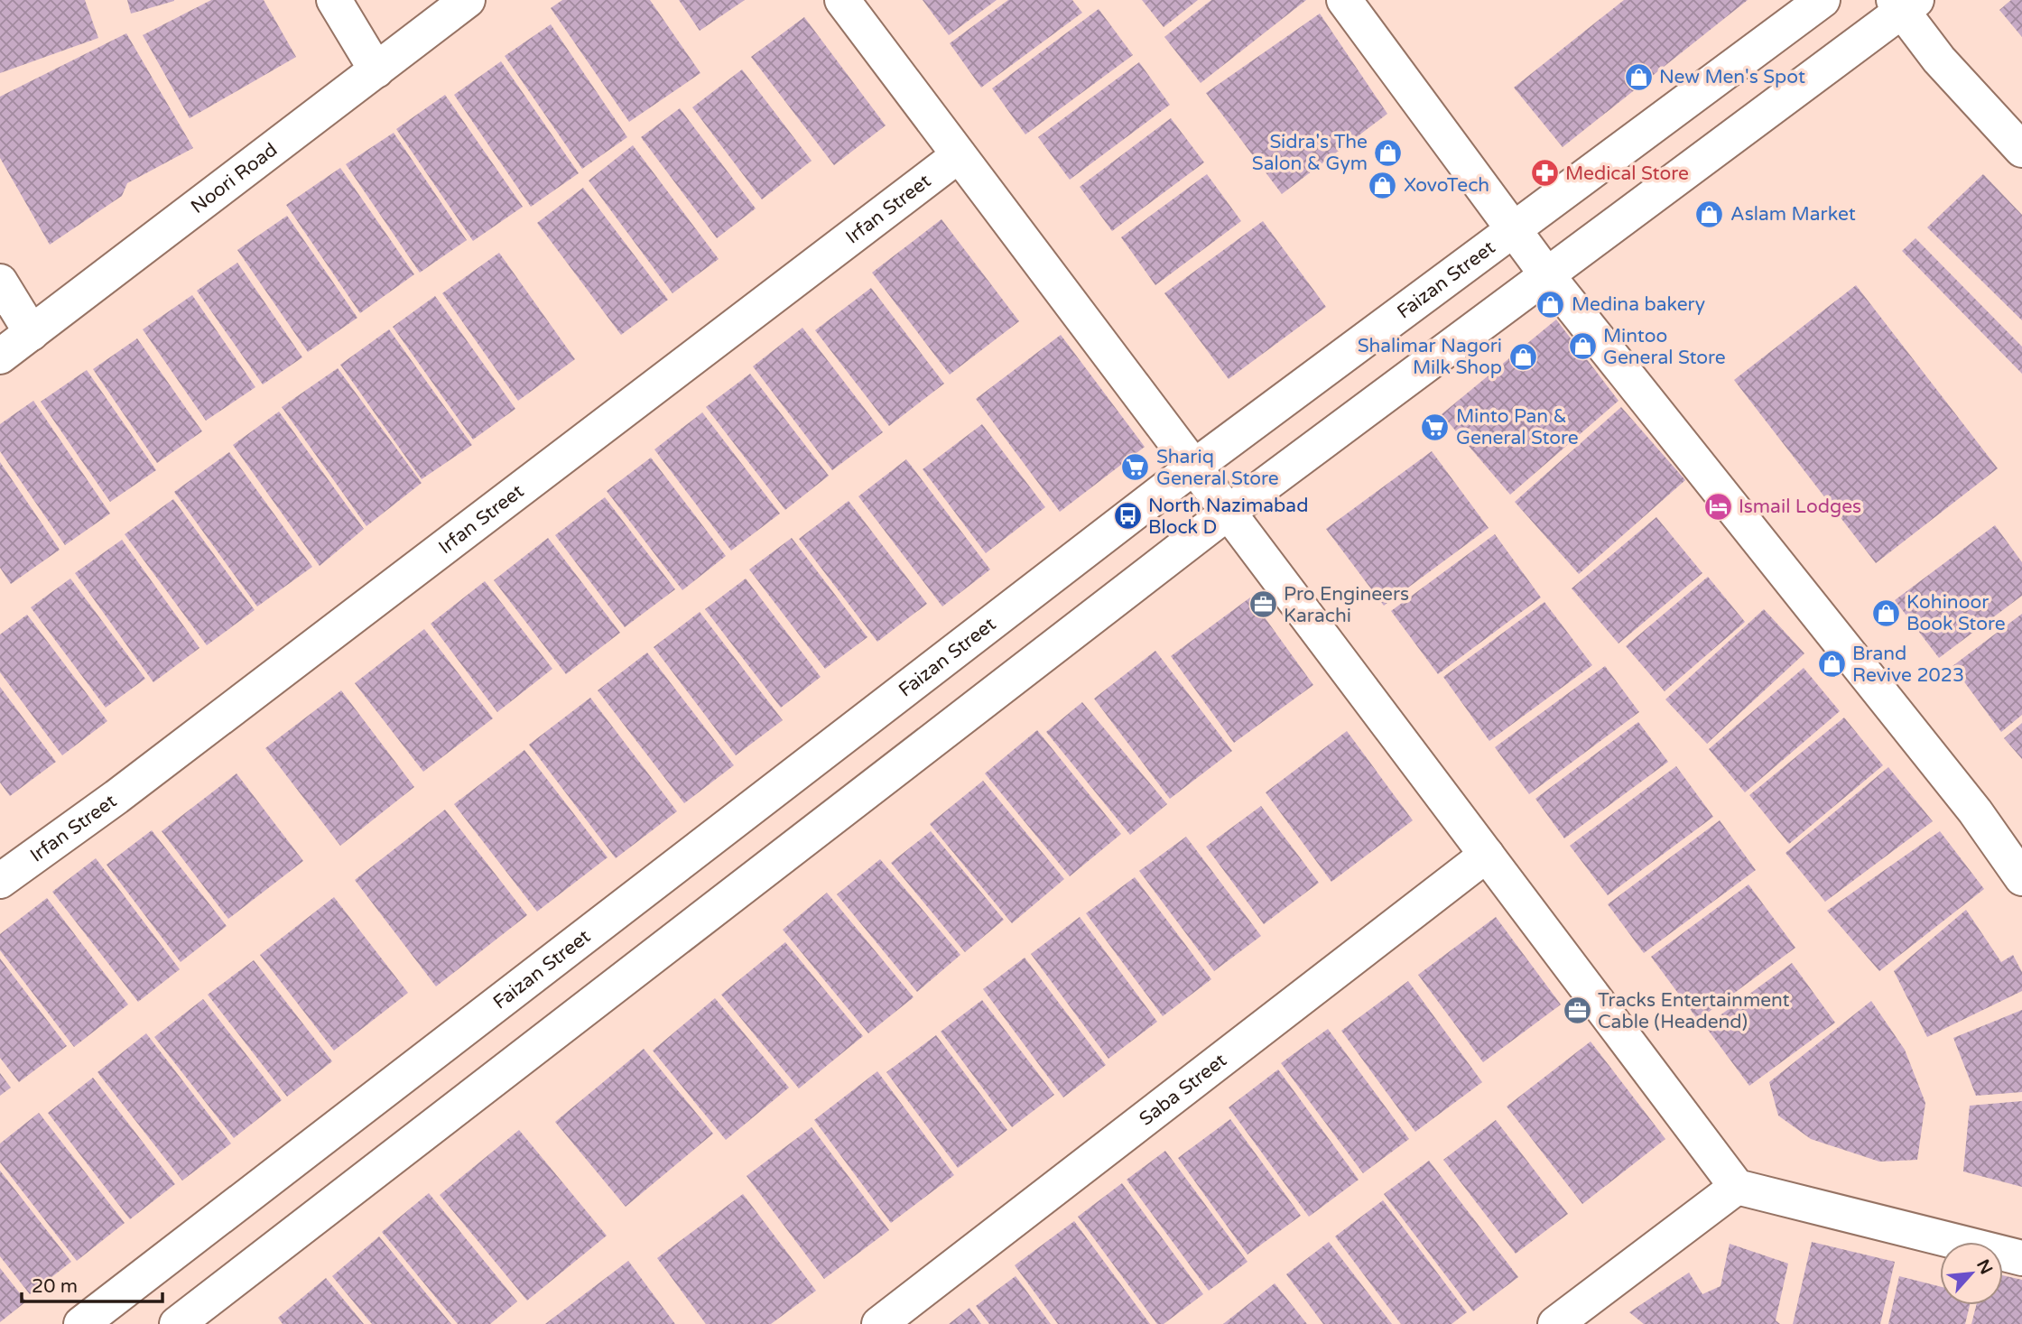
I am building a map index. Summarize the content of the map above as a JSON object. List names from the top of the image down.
{
  "streets": {
    "street": [
      "Noori Road",
      "Irfan Street",
      "Faizan Street",
      "Saba Street"
    ]
  },
  "places": {
    "shop": [
      "New Men's Spot",
      "Sidra's The Salon & Gym",
      "XovoTech",
      "Aslam Market",
      "Medina bakery",
      "Mintoo General Store",
      "Shalimar Nagori Milk Shop",
      "Kohinoor Book Store",
      "Brand Revive 2023"
    ],
    "pharmacy": ["Medical Store"],
    "supermarket": ["Minto Pan & General Store", "Shariq General Store"],
    "hotel": ["Ismail Lodges"],
    "bus stop": ["North Nazimabad Block D"],
    "office": ["Pro Engineers Karachi", "Tracks Entertainment Cable (Headend)"]
  },
  "scale_bar": "20 m",
  "north": "top right"
}
